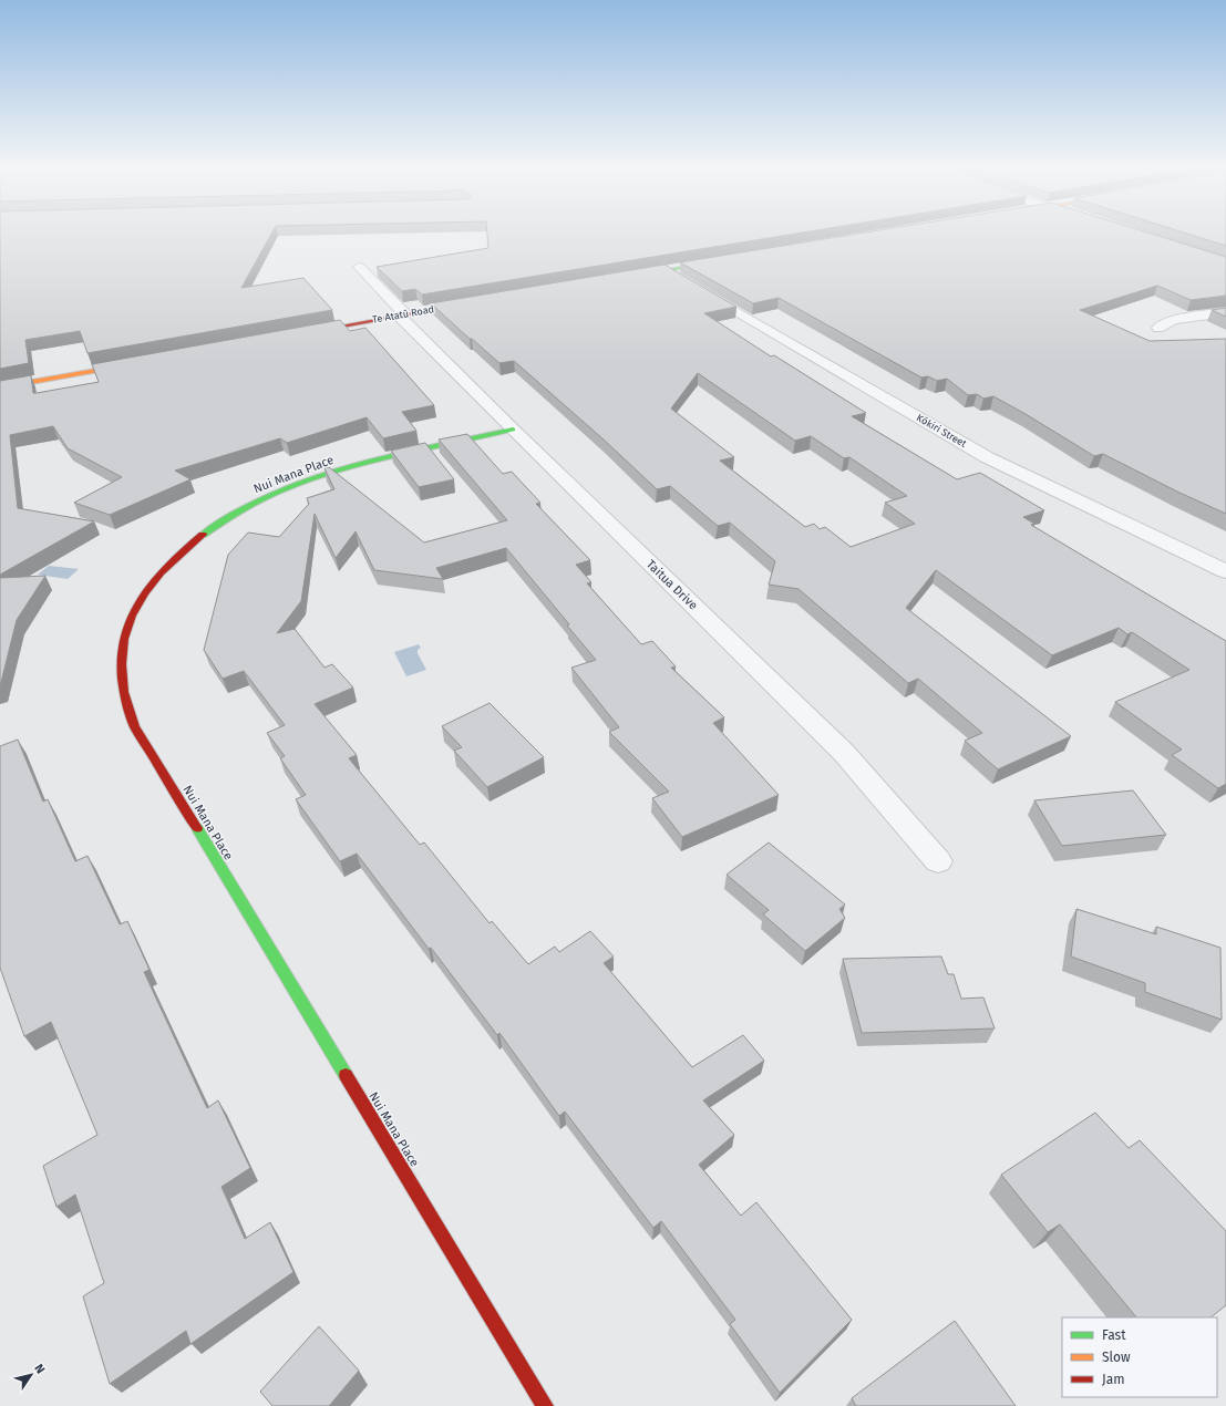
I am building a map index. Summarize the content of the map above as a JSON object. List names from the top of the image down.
{
  "streets": {
    "street": [
      "Te Atatū Road",
      "Kōkiri Street",
      "Nui Mana Place",
      "Taitua Drive"
    ]
  },
  "crossings": [
    ["Te Atatū Road", "Taitua Drive"],
    ["Nui Mana Place", "Taitua Drive"]
  ],
  "legend": ["Fast", "Slow", "Jam"],
  "north": "top right"
}
